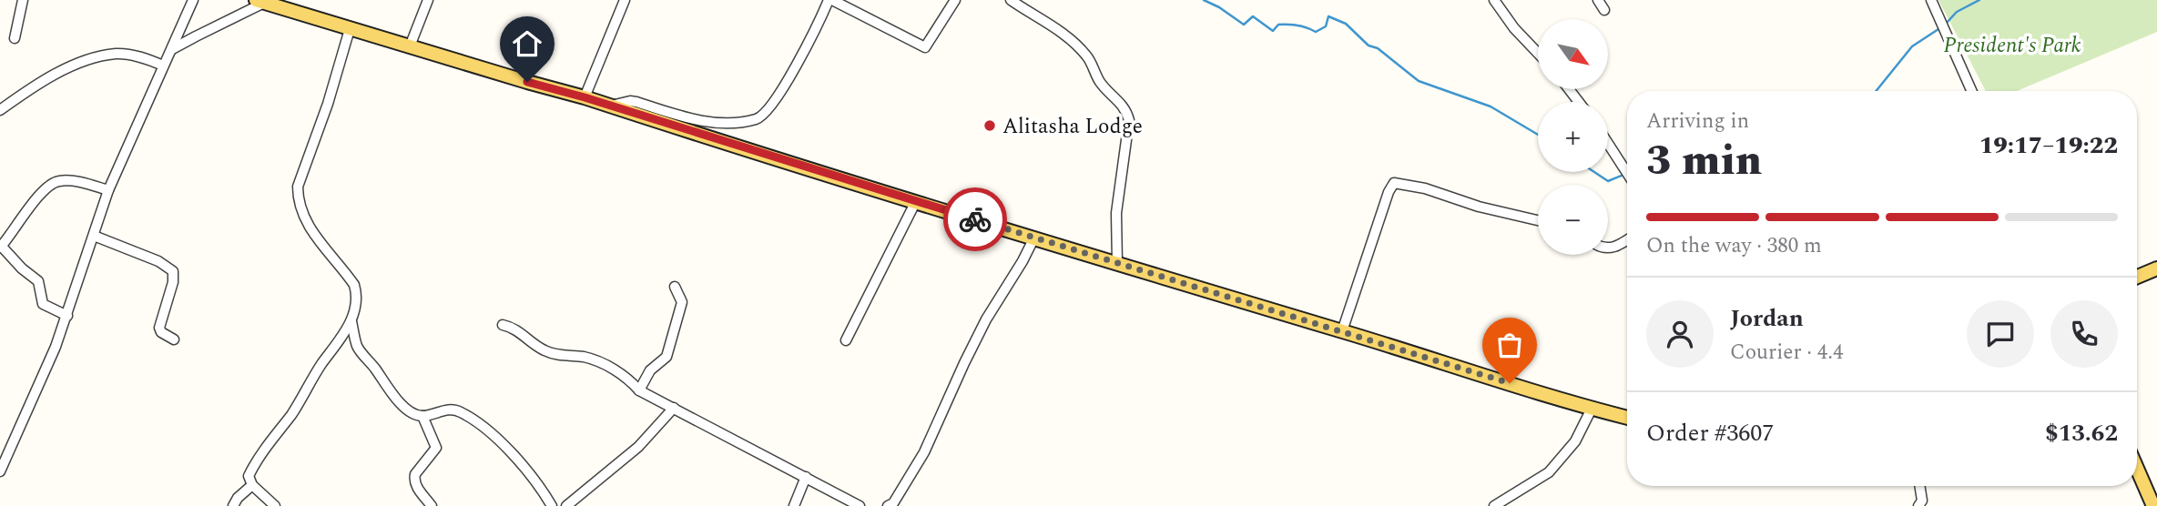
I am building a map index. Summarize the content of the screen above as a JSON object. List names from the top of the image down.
{
  "parks": ["President's Park"],
  "places": ["Alitasha Lodge"],
  "north": "bottom right",
  "page": {
    "map_buttons": ["+", "−"],
    "heading": ["3 min", "Arriving in", "19:17–19:22"],
    "panel": [
      "Jordan",
      "Courier · 4.4",
      "Order #3607",
      "$13.62"
    ],
    "bar": "On the way · 380 m"
  }
}
